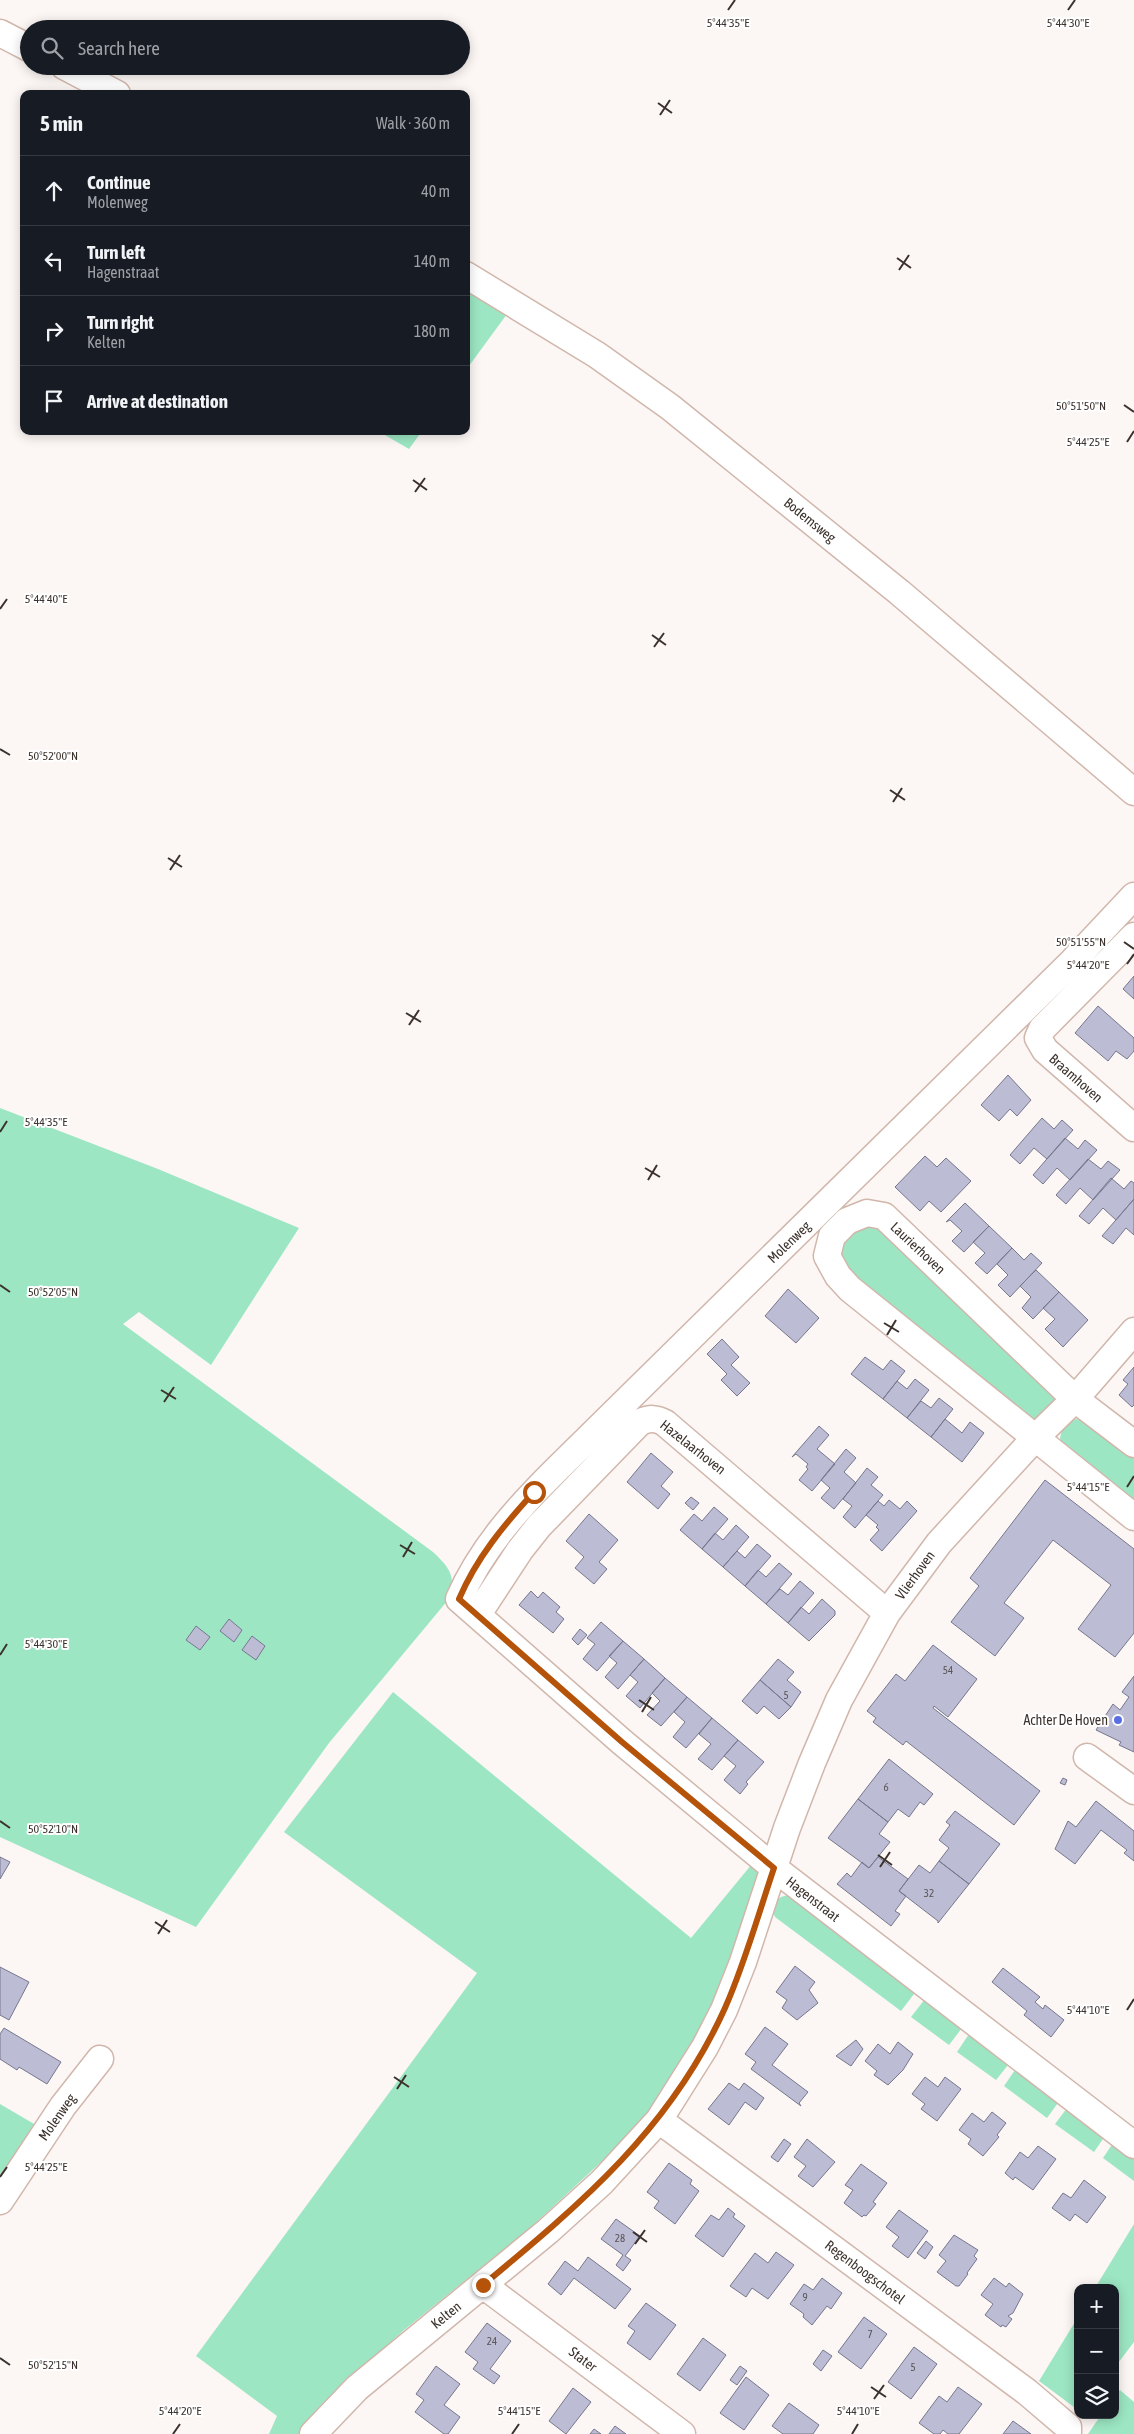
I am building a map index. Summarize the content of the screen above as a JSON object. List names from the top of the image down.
{
  "streets": {
    "street": [
      "Bodemsweg",
      "Braamhoven",
      "Molenweg",
      "Laurierhoven",
      "Hazelaarhoven",
      "Vlierhoven",
      "Hagenstraat",
      "Regenboogschotel",
      "Kelten",
      "Stater"
    ]
  },
  "crossings": [
    ["Molenweg", "Hazelaarhoven"],
    ["Molenweg", "Hagenstraat"],
    ["Laurierhoven", "Vlierhoven"],
    ["Hazelaarhoven", "Vlierhoven"],
    ["Hazelaarhoven", "Hagenstraat"],
    ["Vlierhoven", "Hagenstraat"],
    ["Vlierhoven", "Kelten"],
    ["Hagenstraat", "Kelten"],
    ["Regenboogschotel", "Kelten"],
    ["Kelten", "Stater"]
  ],
  "places": ["Achter De Hoven"],
  "house_numbers": [
    "54",
    "5",
    "6",
    "32",
    "28",
    "9",
    "7",
    "24",
    "5"
  ],
  "page": {
    "search": "Search here",
    "heading": ["5 min", "Walk · 360 m"],
    "list": [
      ["Continue", "Molenweg", "40 m"],
      ["Turn left", "Hagenstraat", "140 m"],
      ["Turn right", "Kelten", "180 m"],
      "Arrive at destination"
    ],
    "map_buttons": ["+", "−"]
  },
  "coordinates": [
    "5°44'35\"E",
    "5°44'30\"E",
    "50°51'50\"N",
    "5°44'25\"E",
    "5°44'40\"E",
    "50°52'00\"N",
    "50°51'55\"N",
    "5°44'20\"E",
    "50°52'05\"N",
    "5°44'15\"E",
    "50°52'10\"N",
    "5°44'10\"E",
    "50°52'15\"N"
  ]
}
